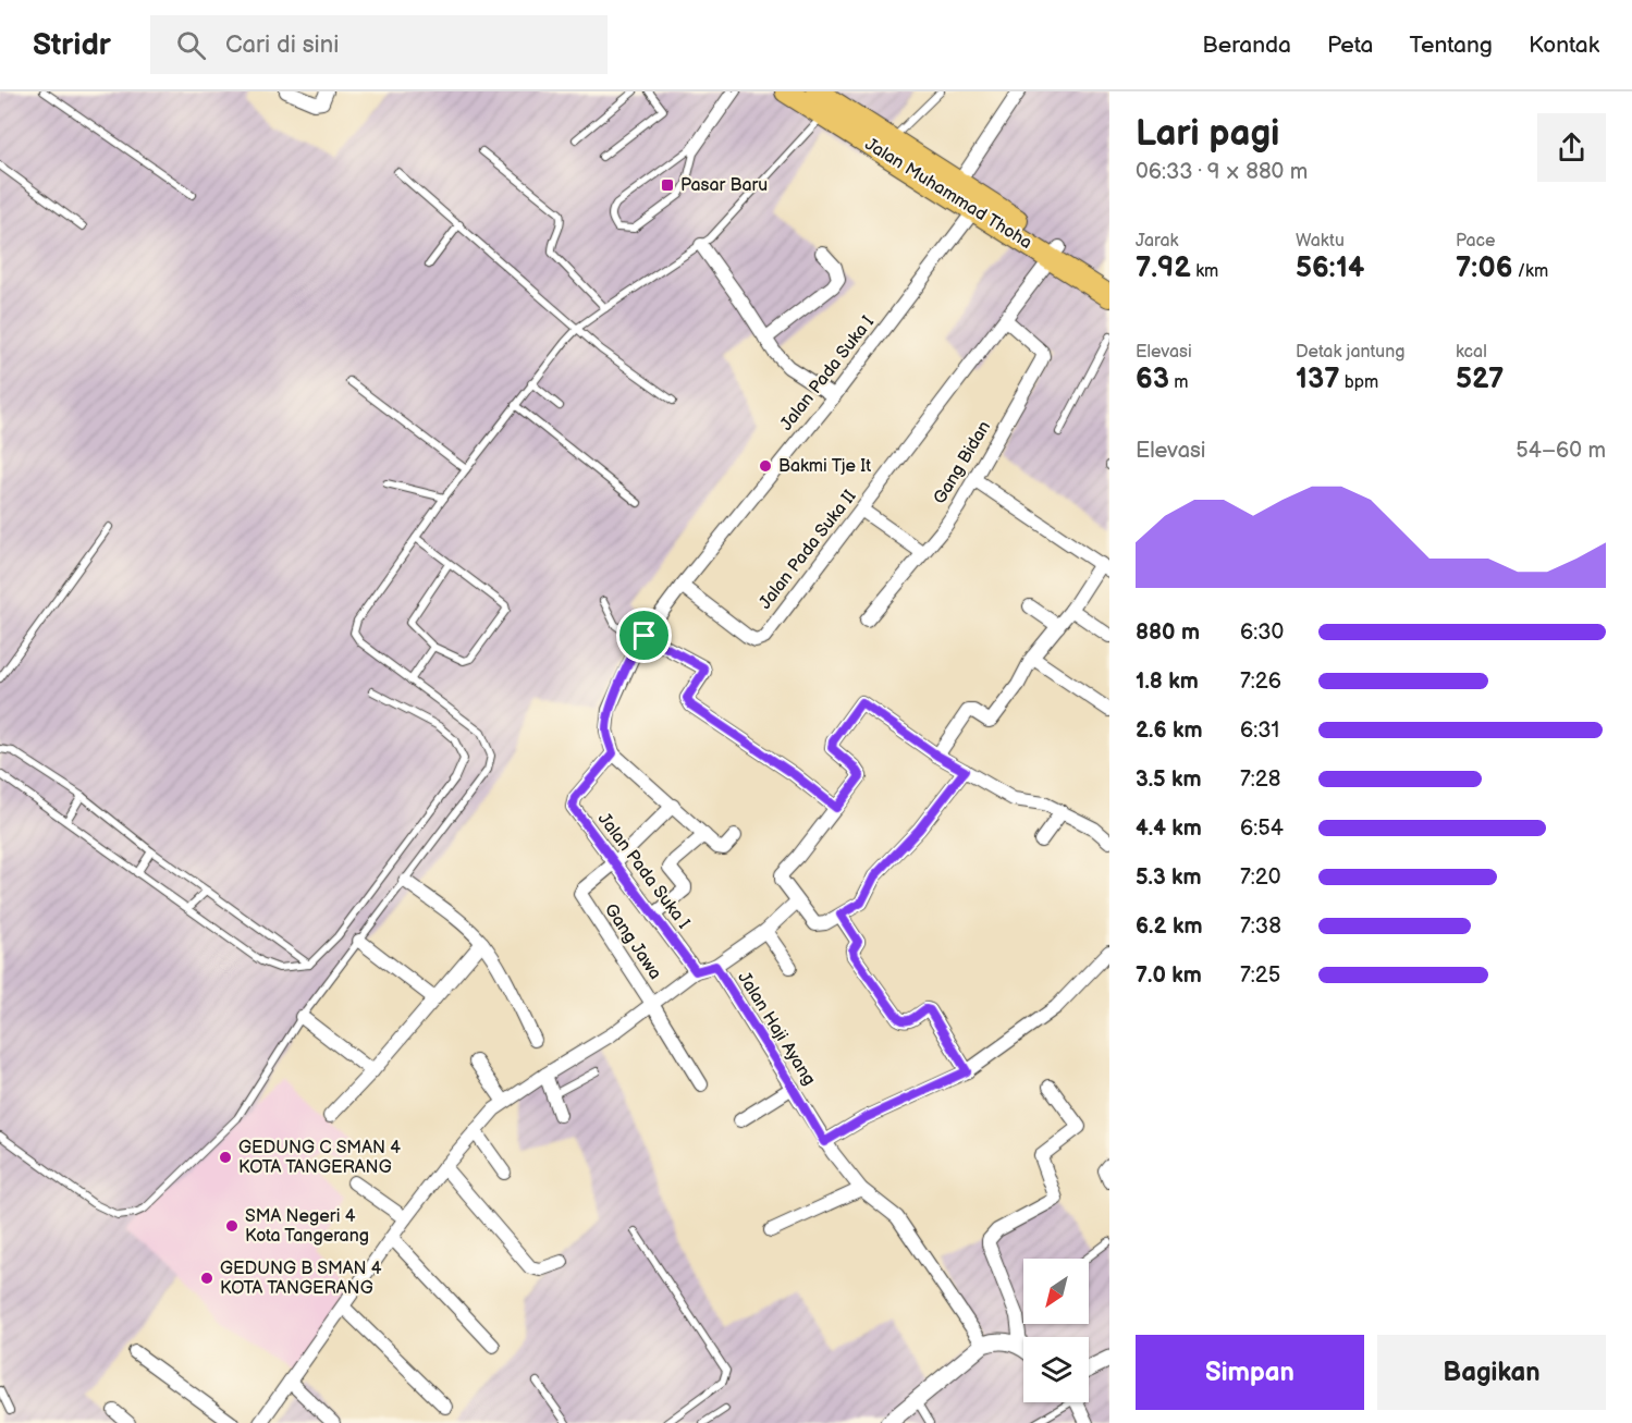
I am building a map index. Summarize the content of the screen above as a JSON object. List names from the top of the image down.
{
  "streets": {
    "main road": ["Jalan Muhammad Thoha"],
    "street": [
      "Jalan Pada Suka I",
      "Gang Bidan",
      "Jalan Pada Suka II",
      "Gang Jawa",
      "Jalan Haji Ayang"
    ]
  },
  "crossings": [
    ["Jalan Muhammad Thoha", "Jalan Pada Suka I"],
    ["Jalan Muhammad Thoha", "Jalan Pada Suka II"],
    ["Jalan Pada Suka I", "Jalan Pada Suka II"],
    ["Jalan Pada Suka I", "Gang Jawa"],
    ["Jalan Pada Suka I", "Jalan Haji Ayang"],
    ["Gang Bidan", "Jalan Pada Suka II"]
  ],
  "places": {
    "transit": ["Pasar Baru"],
    "other": [
      "Bakmi Tje It",
      "GEDUNG C SMAN 4 KOTA TANGERANG",
      "SMA Negeri 4 Kota Tangerang",
      "GEDUNG B SMAN 4 KOTA TANGERANG"
    ]
  },
  "north": "bottom left",
  "page": {
    "header": "Stridr",
    "search": "Cari di sini",
    "nav": [
      "Beranda",
      "Peta",
      "Tentang",
      "Kontak"
    ],
    "heading": ["Lari pagi", "06:33 · 9 × 880 m"],
    "stats": [
      ["Jarak", "7.92 km"],
      ["Waktu", "56:14"],
      ["Pace", "7:06 /km"],
      ["Elevasi", "63 m"],
      ["Detak jantung", "137 bpm"],
      ["kcal", "527"]
    ],
    "chart": ["Elevasi", "54–60 m"],
    "list": [
      {
        "name": "880 m",
        "note": "6:30"
      },
      {
        "name": "1.8 km",
        "note": "7:26"
      },
      {
        "name": "2.6 km",
        "note": "6:31"
      },
      {
        "name": "3.5 km",
        "note": "7:28"
      },
      {
        "name": "4.4 km",
        "note": "6:54"
      },
      {
        "name": "5.3 km",
        "note": "7:20"
      },
      {
        "name": "6.2 km",
        "note": "7:38"
      },
      {
        "name": "7.0 km",
        "note": "7:25"
      }
    ],
    "buttons": ["Simpan", "Bagikan"]
  }
}
